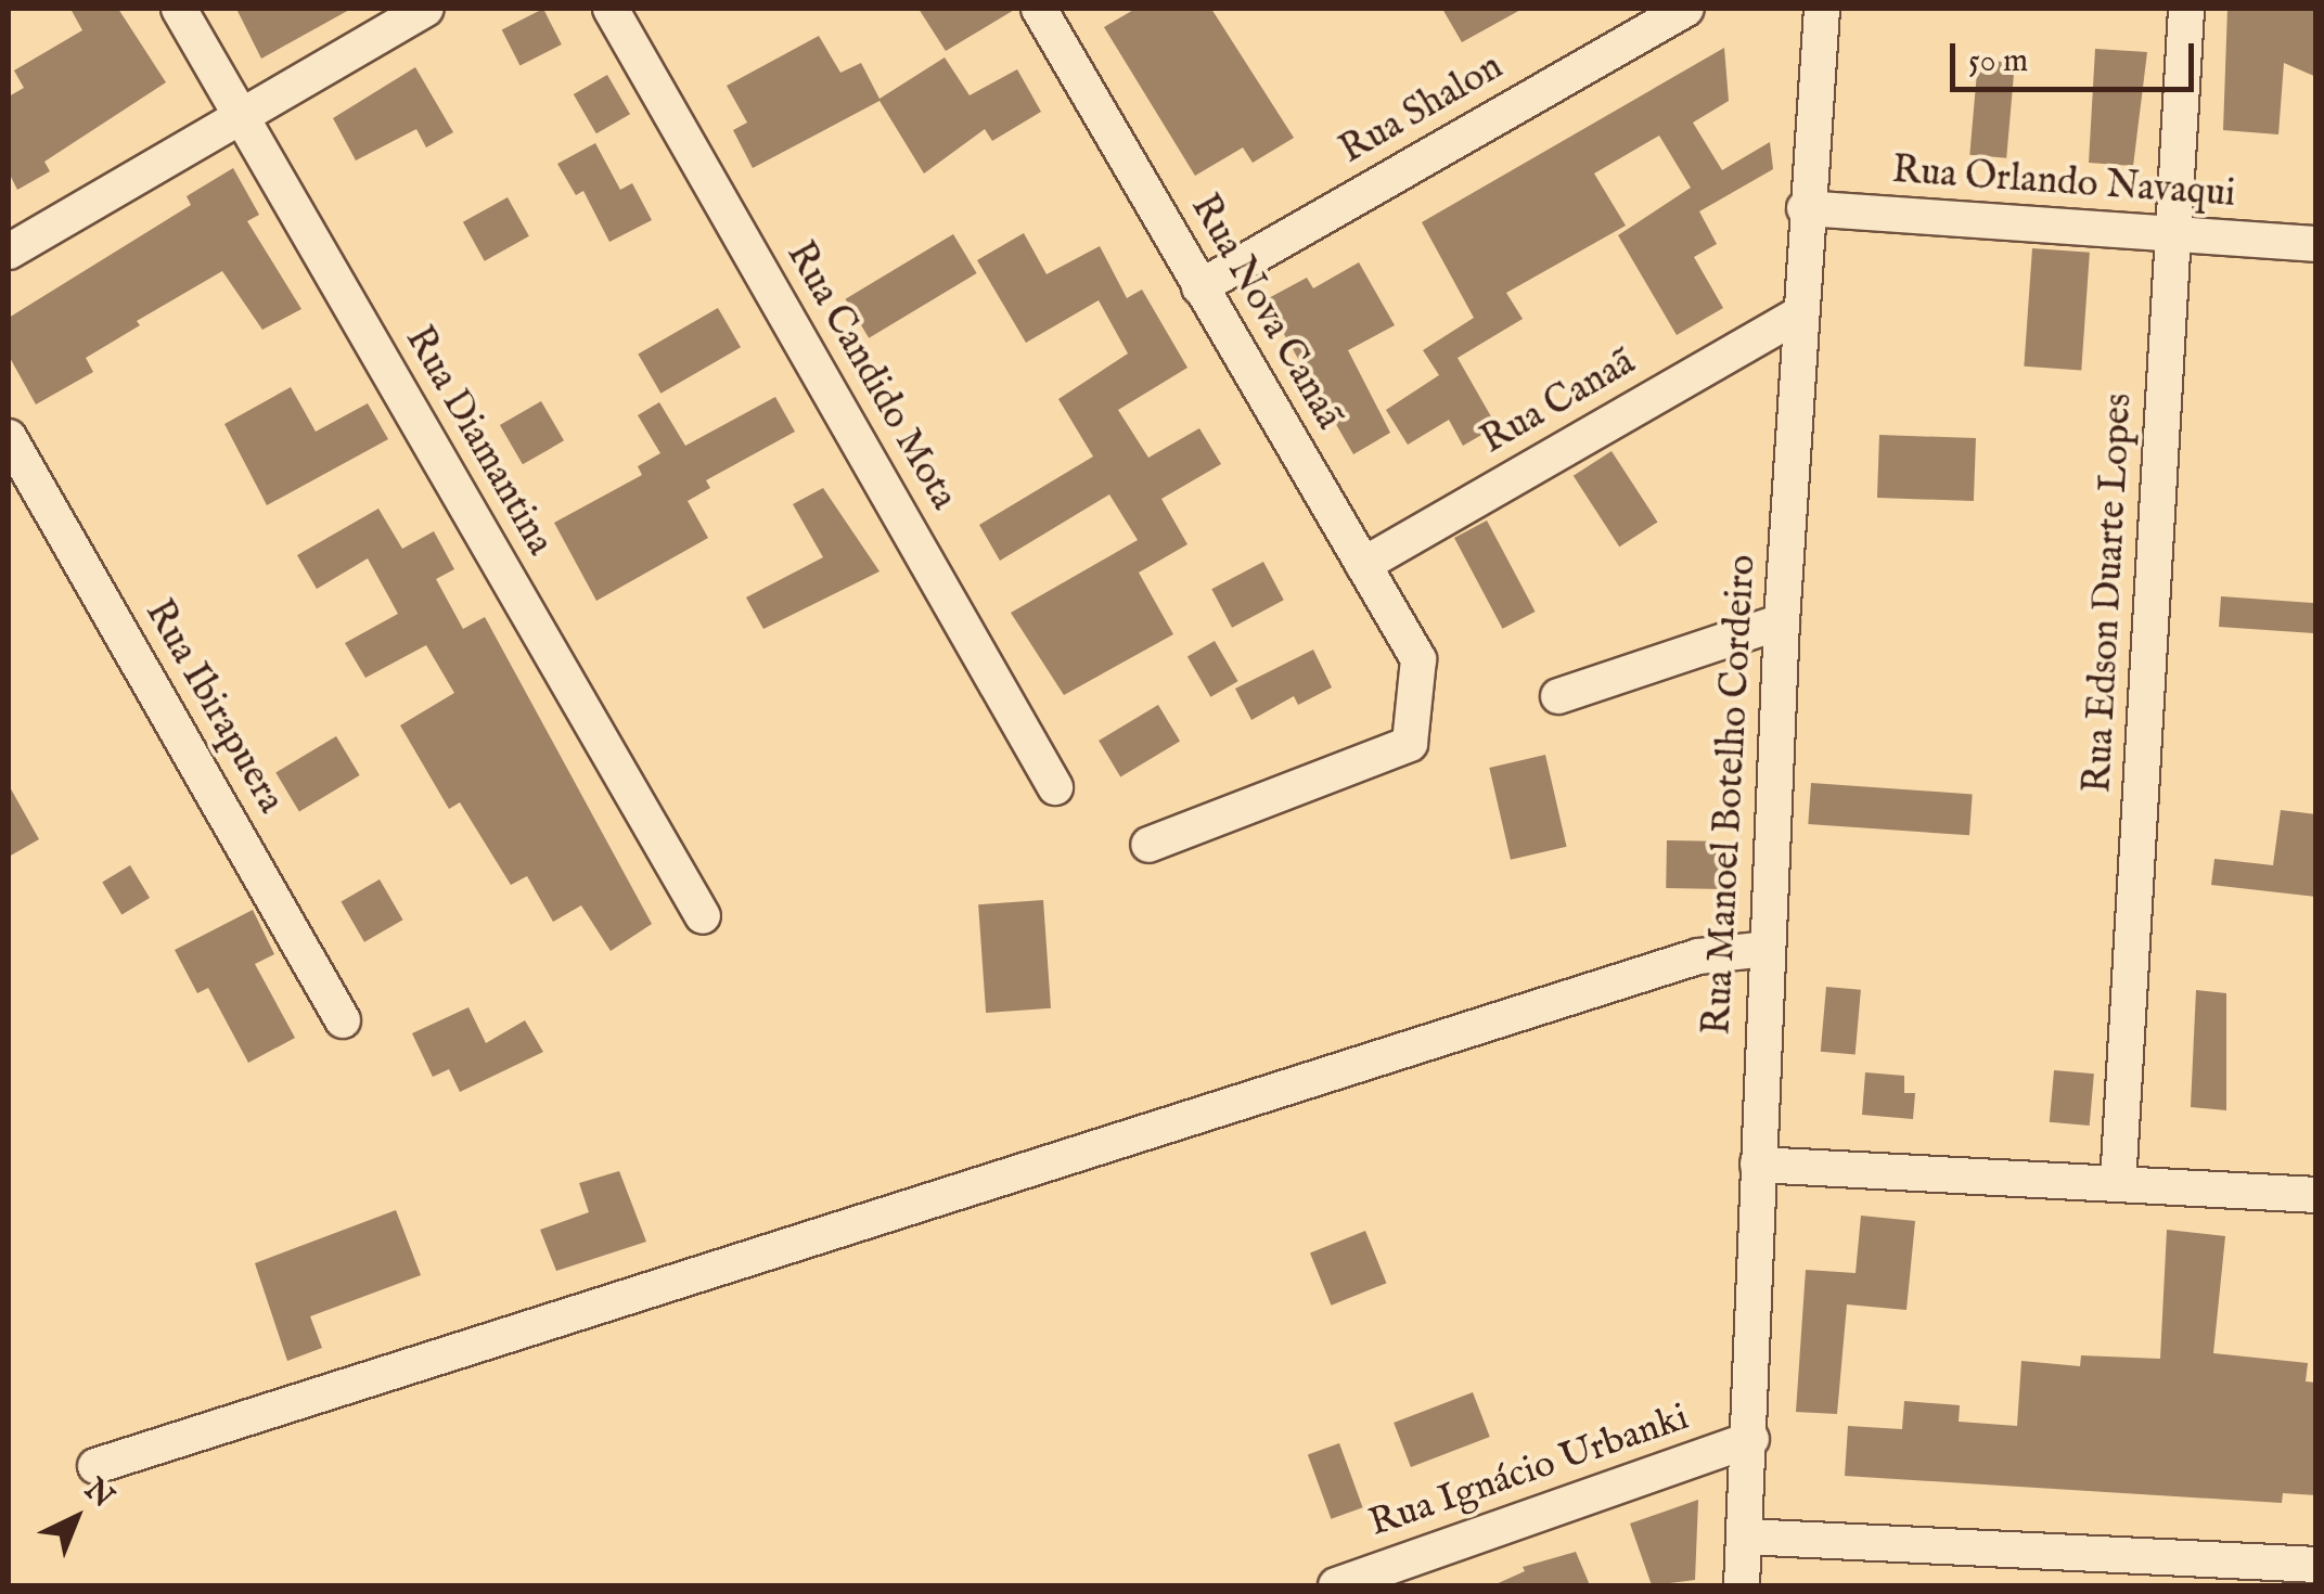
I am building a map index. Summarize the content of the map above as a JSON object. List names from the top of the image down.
{
  "streets": {
    "street": [
      "Rua Shalon",
      "Rua Orlando Navaqui",
      "Rua Nova Canaã",
      "Rua Candido Mota",
      "Rua Canaã",
      "Rua Diamantina",
      "Rua Edson Duarte Lopes",
      "Rua Ibirapuera",
      "Rua Manoel Botelho Cordeiro",
      "Rua Ignácio Urbanki"
    ]
  },
  "crossings": [
    ["Rua Shalon", "Rua Nova Canaã"],
    ["Rua Orlando Navaqui", "Rua Edson Duarte Lopes"],
    ["Rua Orlando Navaqui", "Rua Manoel Botelho Cordeiro"],
    ["Rua Nova Canaã", "Rua Canaã"],
    ["Rua Canaã", "Rua Manoel Botelho Cordeiro"],
    ["Rua Manoel Botelho Cordeiro", "Rua Ignácio Urbanki"]
  ],
  "scale_bar": "50 m",
  "north": "top right"
}
